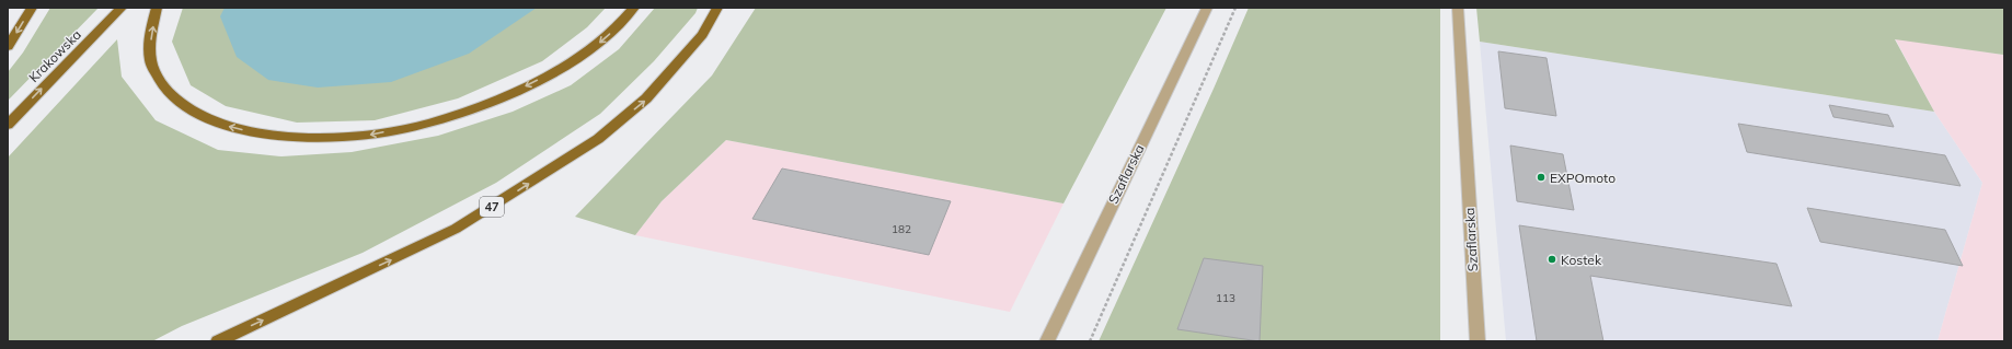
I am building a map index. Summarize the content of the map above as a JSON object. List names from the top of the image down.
{
  "streets": {
    "main road": ["Krakowska", "47"],
    "street": ["Szaflarska"]
  },
  "one_way": ["Krakowska"],
  "places": ["EXPOmoto", "Kostek"],
  "house_numbers": ["182", "113"]
}
